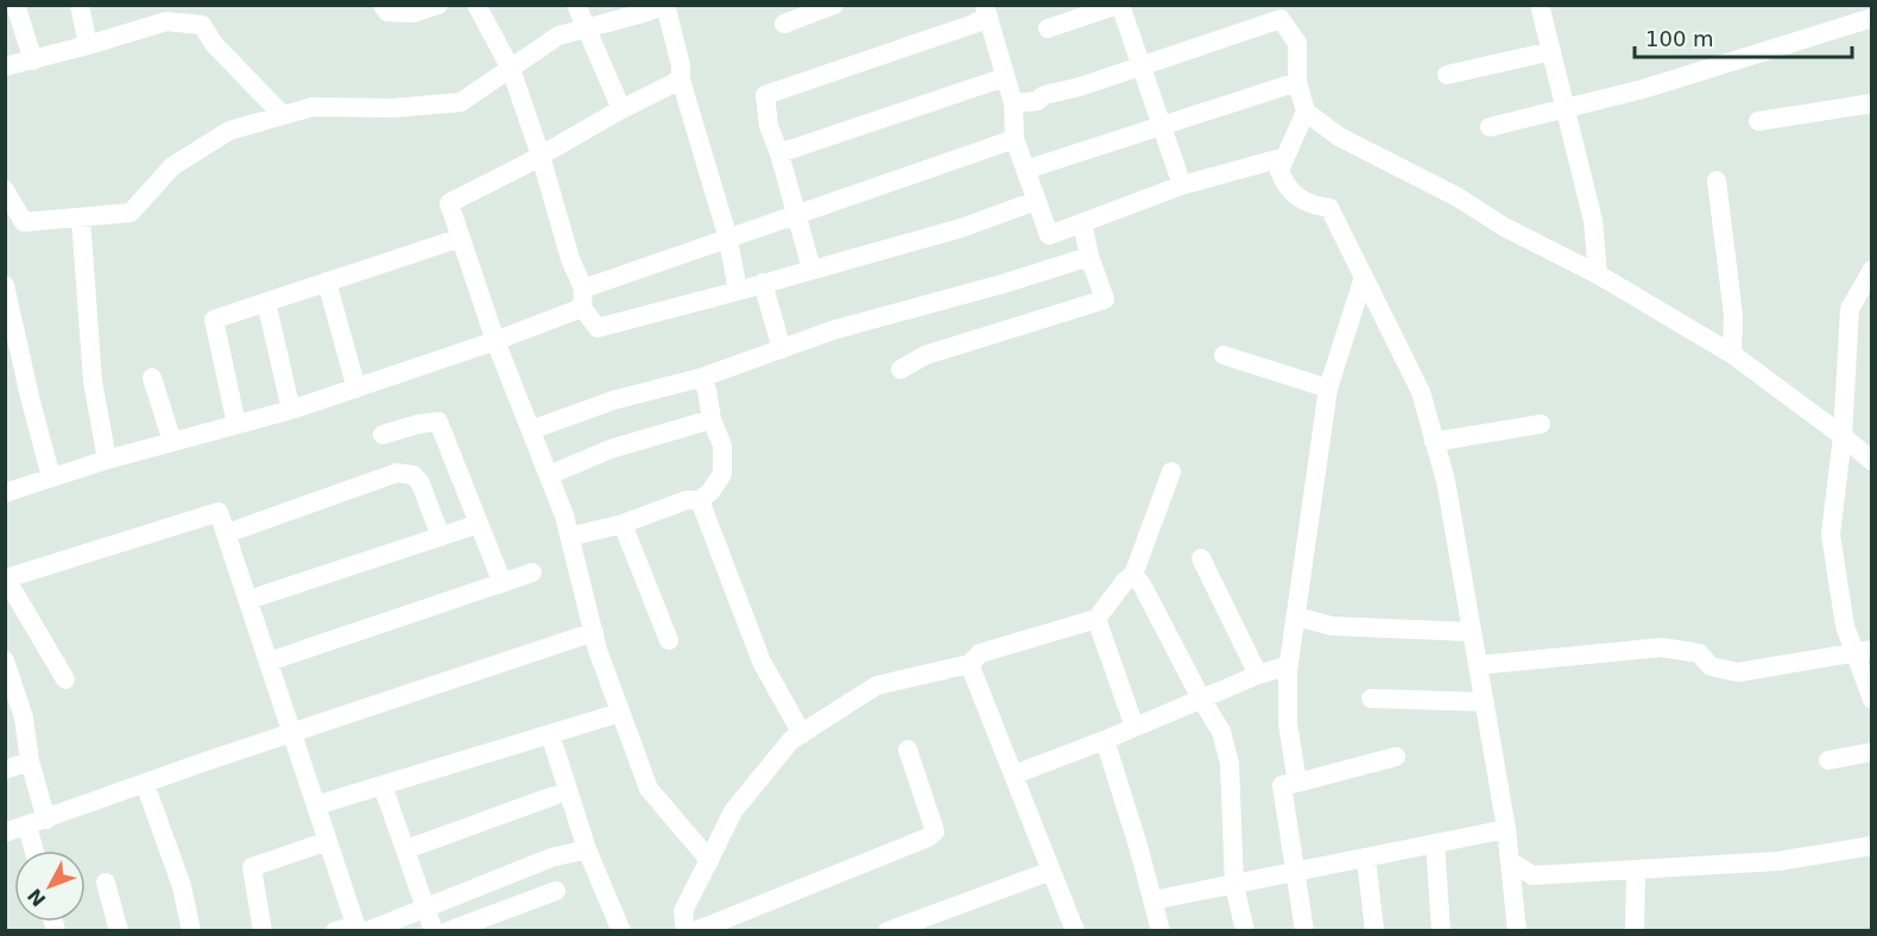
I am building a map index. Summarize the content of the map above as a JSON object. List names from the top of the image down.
{
  "scale_bar": "100 m",
  "north": "bottom left"
}
